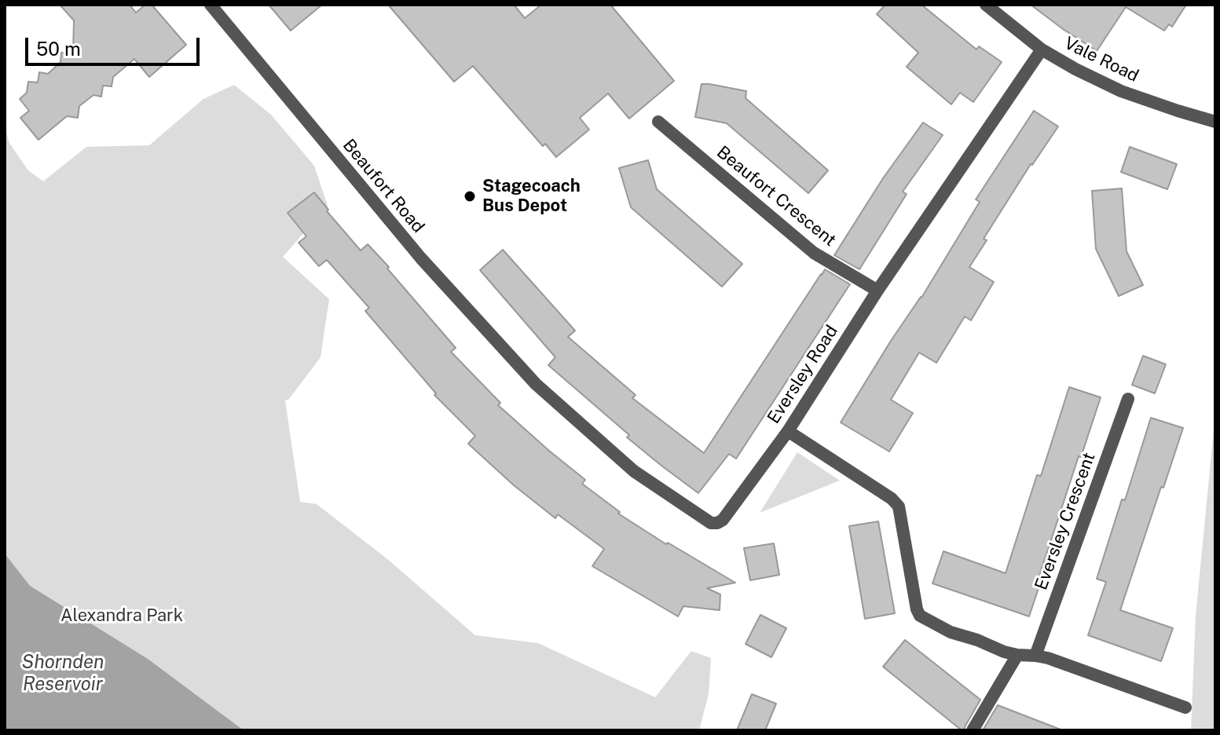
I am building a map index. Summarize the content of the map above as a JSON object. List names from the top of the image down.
{
  "streets": {
    "street": [
      "Vale Road",
      "Beaufort Road",
      "Beaufort Crescent",
      "Eversley Road",
      "Eversley Crescent"
    ]
  },
  "crossings": [
    ["Vale Road", "Eversley Road"],
    ["Beaufort Road", "Eversley Road"],
    ["Beaufort Crescent", "Eversley Road"]
  ],
  "water": ["Shornden Reservoir"],
  "parks": ["Alexandra Park"],
  "places": ["Stagecoach Bus Depot"],
  "scale_bar": "50 m"
}
